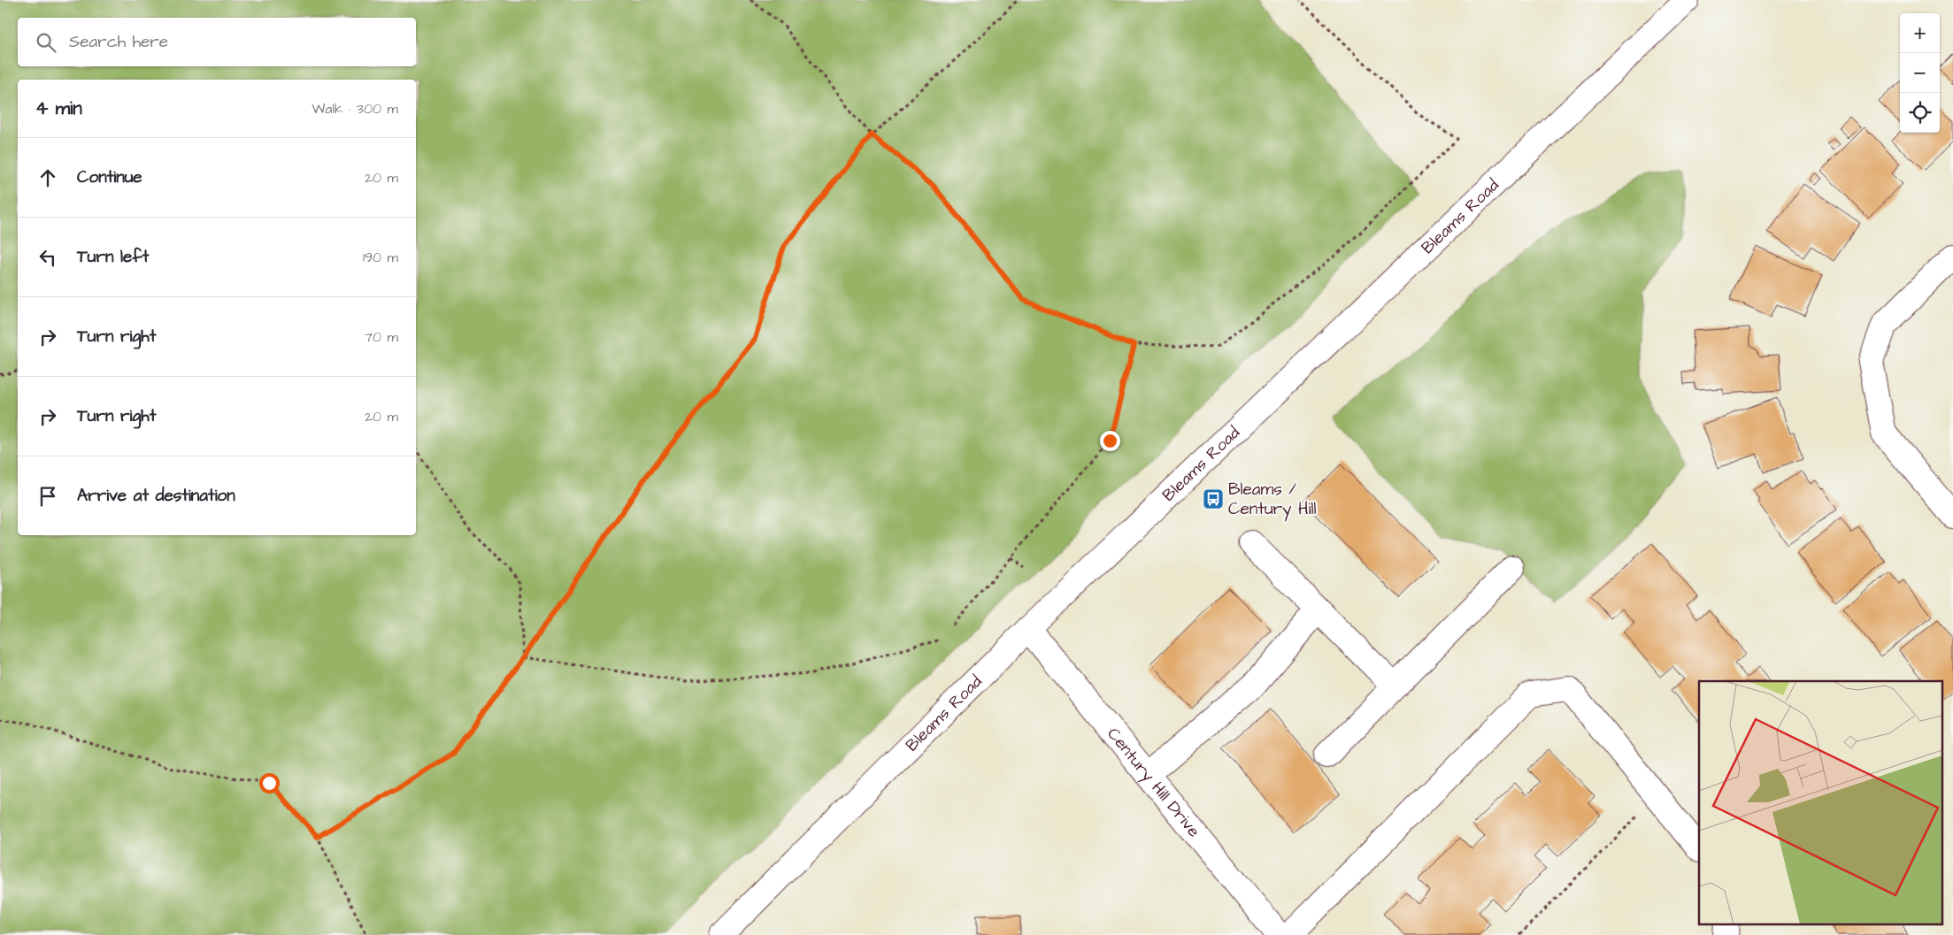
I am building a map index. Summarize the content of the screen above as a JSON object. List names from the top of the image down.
{
  "streets": {
    "main road": ["Bleams Road", "Century Hill Drive"]
  },
  "crossings": [
    ["Bleams Road", "Century Hill Drive"]
  ],
  "places": {
    "bus stop": ["Bleams / Century Hill"]
  },
  "page": {
    "map_buttons": ["+", "−"],
    "search": "Search here",
    "heading": ["4 min", "Walk · 300 m"],
    "list": [
      ["Continue", "20 m"],
      ["Turn left", "190 m"],
      ["Turn right", "70 m"],
      ["Turn right", "20 m"],
      "Arrive at destination"
    ]
  }
}
